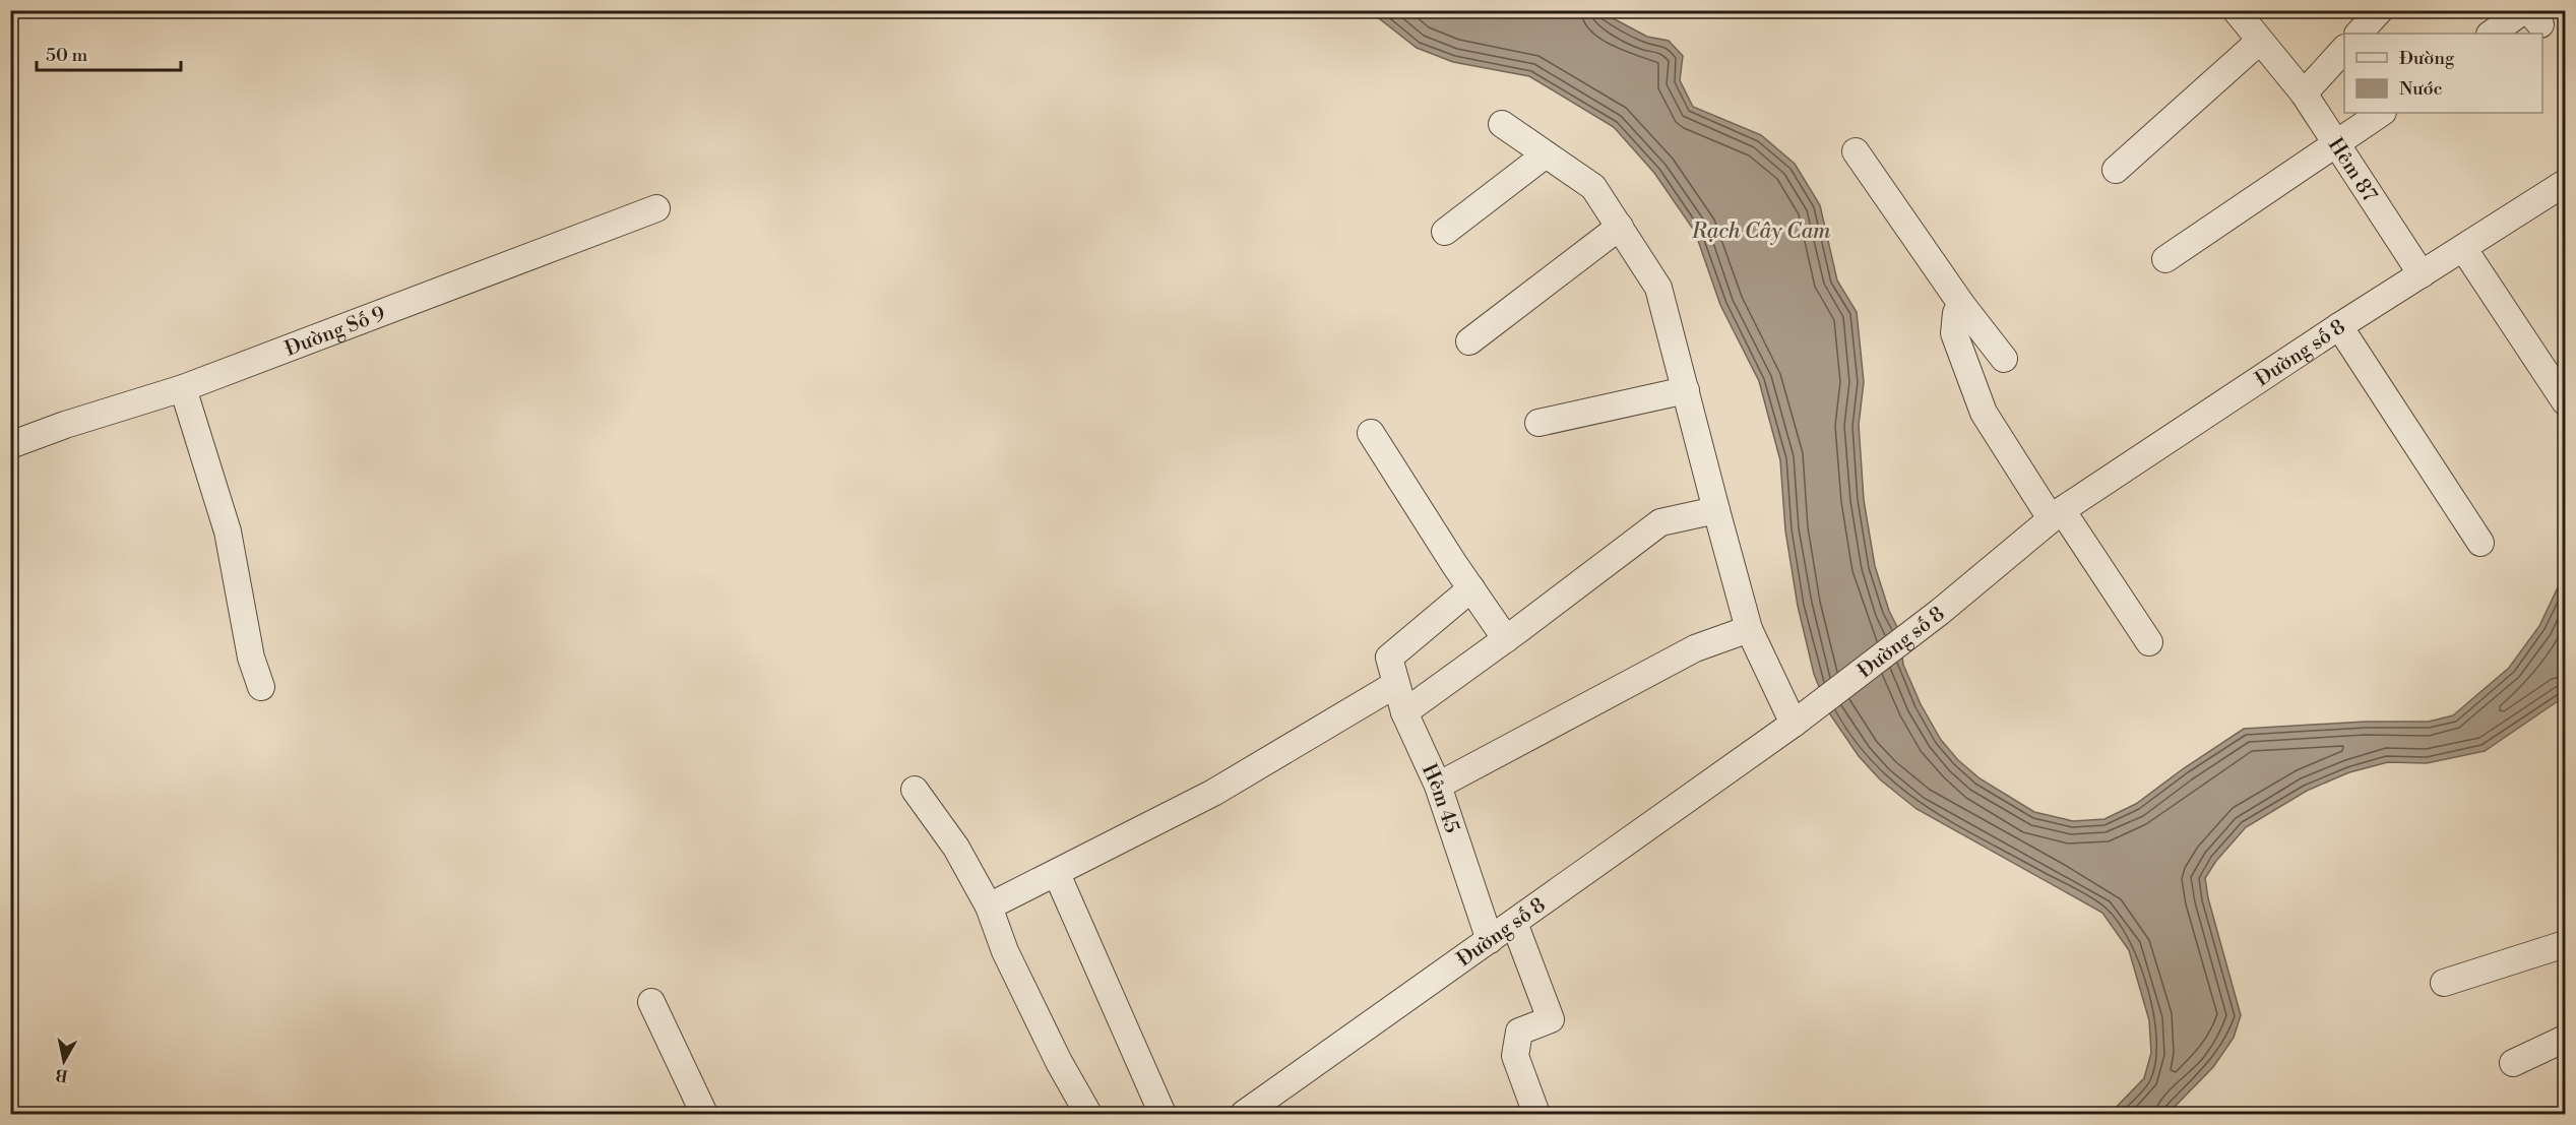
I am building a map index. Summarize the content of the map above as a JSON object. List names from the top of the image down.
{
  "streets": {
    "street": [
      "Hẻm 87",
      "Đường Số 9",
      "Đường số 8",
      "Hẻm 45"
    ]
  },
  "crossings": [
    ["Hẻm 87", "Đường số 8"],
    ["Đường số 8", "Hẻm 45"]
  ],
  "water": ["Rạch Cây Cam"],
  "legend": ["Đường", "Nước"],
  "scale_bar": "50 m",
  "north": "bottom"
}
